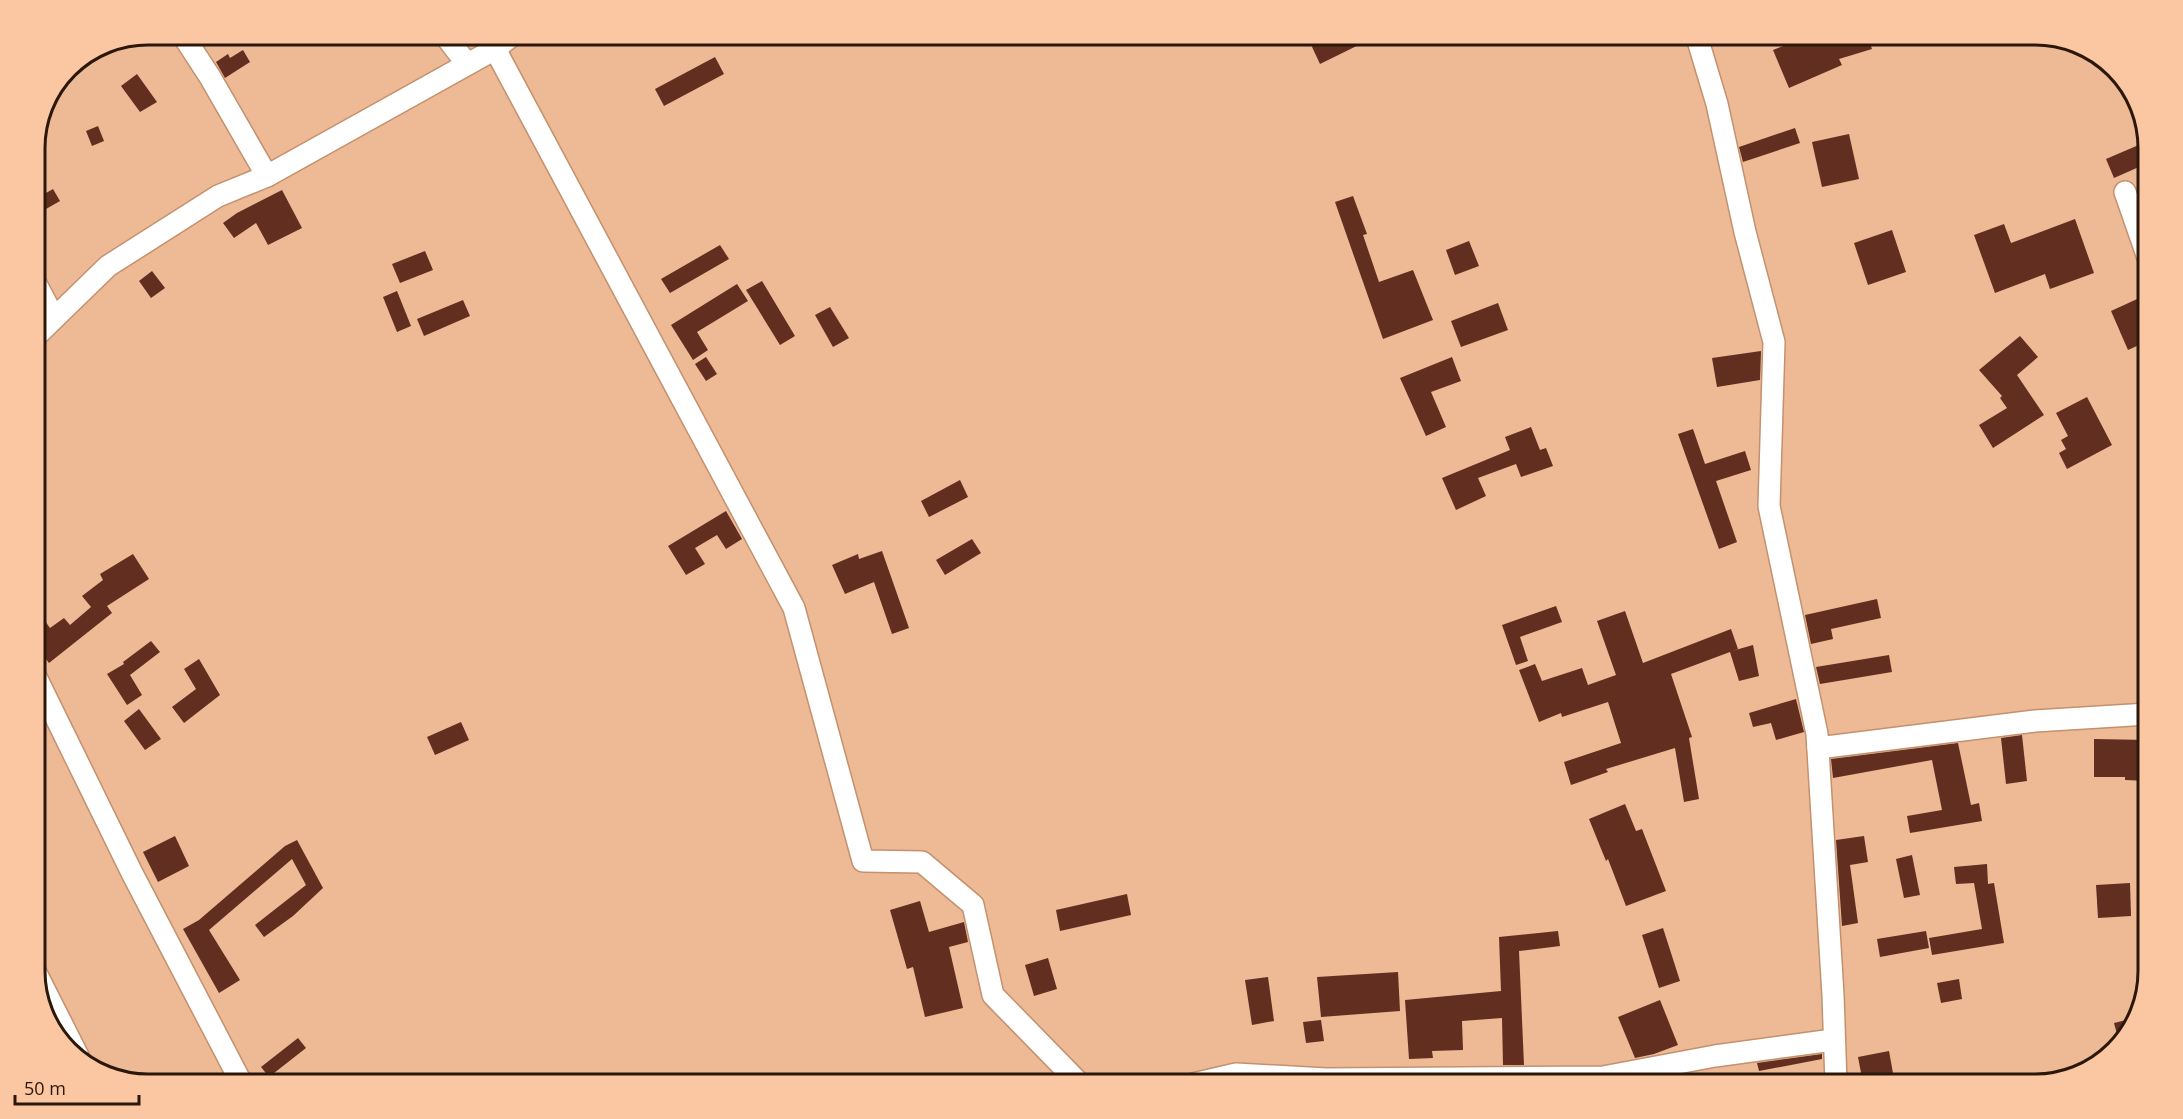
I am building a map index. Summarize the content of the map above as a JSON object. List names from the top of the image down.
{
  "scale_bar": "50 m"
}
